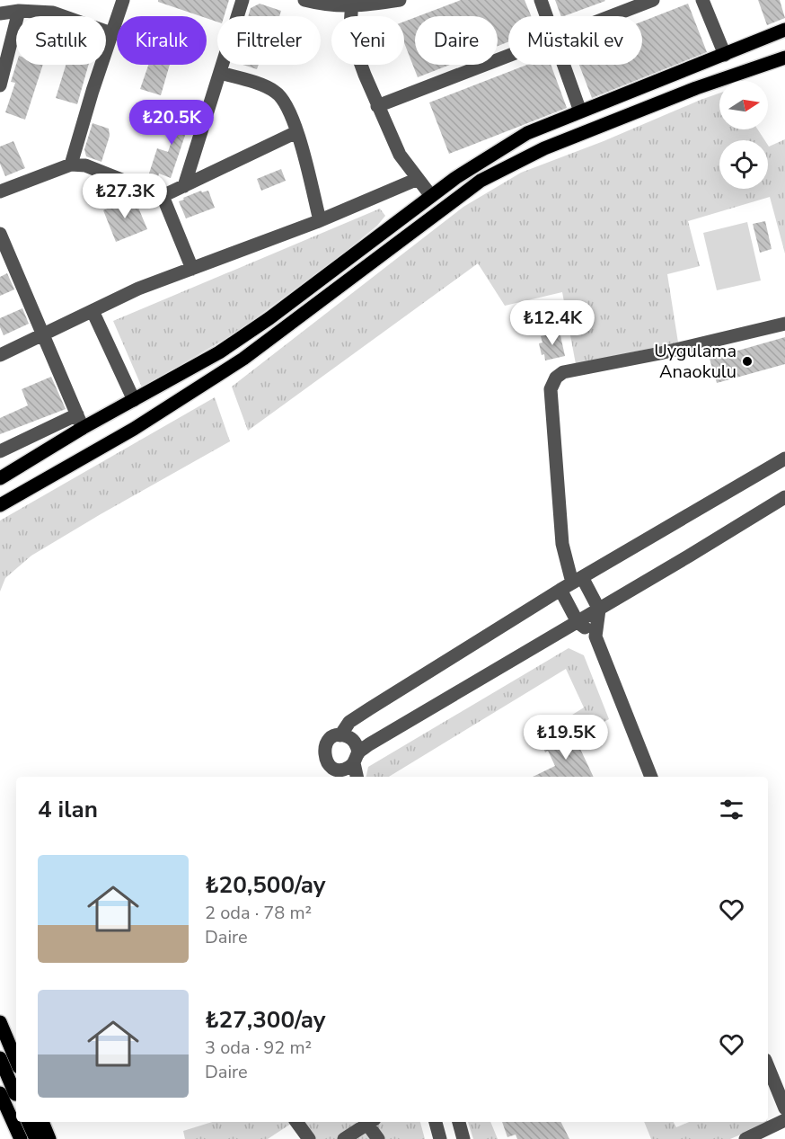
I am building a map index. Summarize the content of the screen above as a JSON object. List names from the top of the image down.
{
  "places": ["Uygulama Anaokulu"],
  "north": "right",
  "page": {
    "chip": [
      "Satılık",
      "Kiralık",
      "Filtreler",
      "Yeni",
      "Daire",
      "Müstakil ev"
    ],
    "price": [
      "₺20.5K",
      "₺27.3K",
      "₺12.4K",
      "₺19.5K"
    ],
    "heading": "4 ilan",
    "list": [
      {
        "name": "₺20,500/ay",
        "note": "2 oda · 78 m² · Daire"
      },
      {
        "name": "₺27,300/ay",
        "note": "3 oda · 92 m² · Daire"
      }
    ]
  }
}
